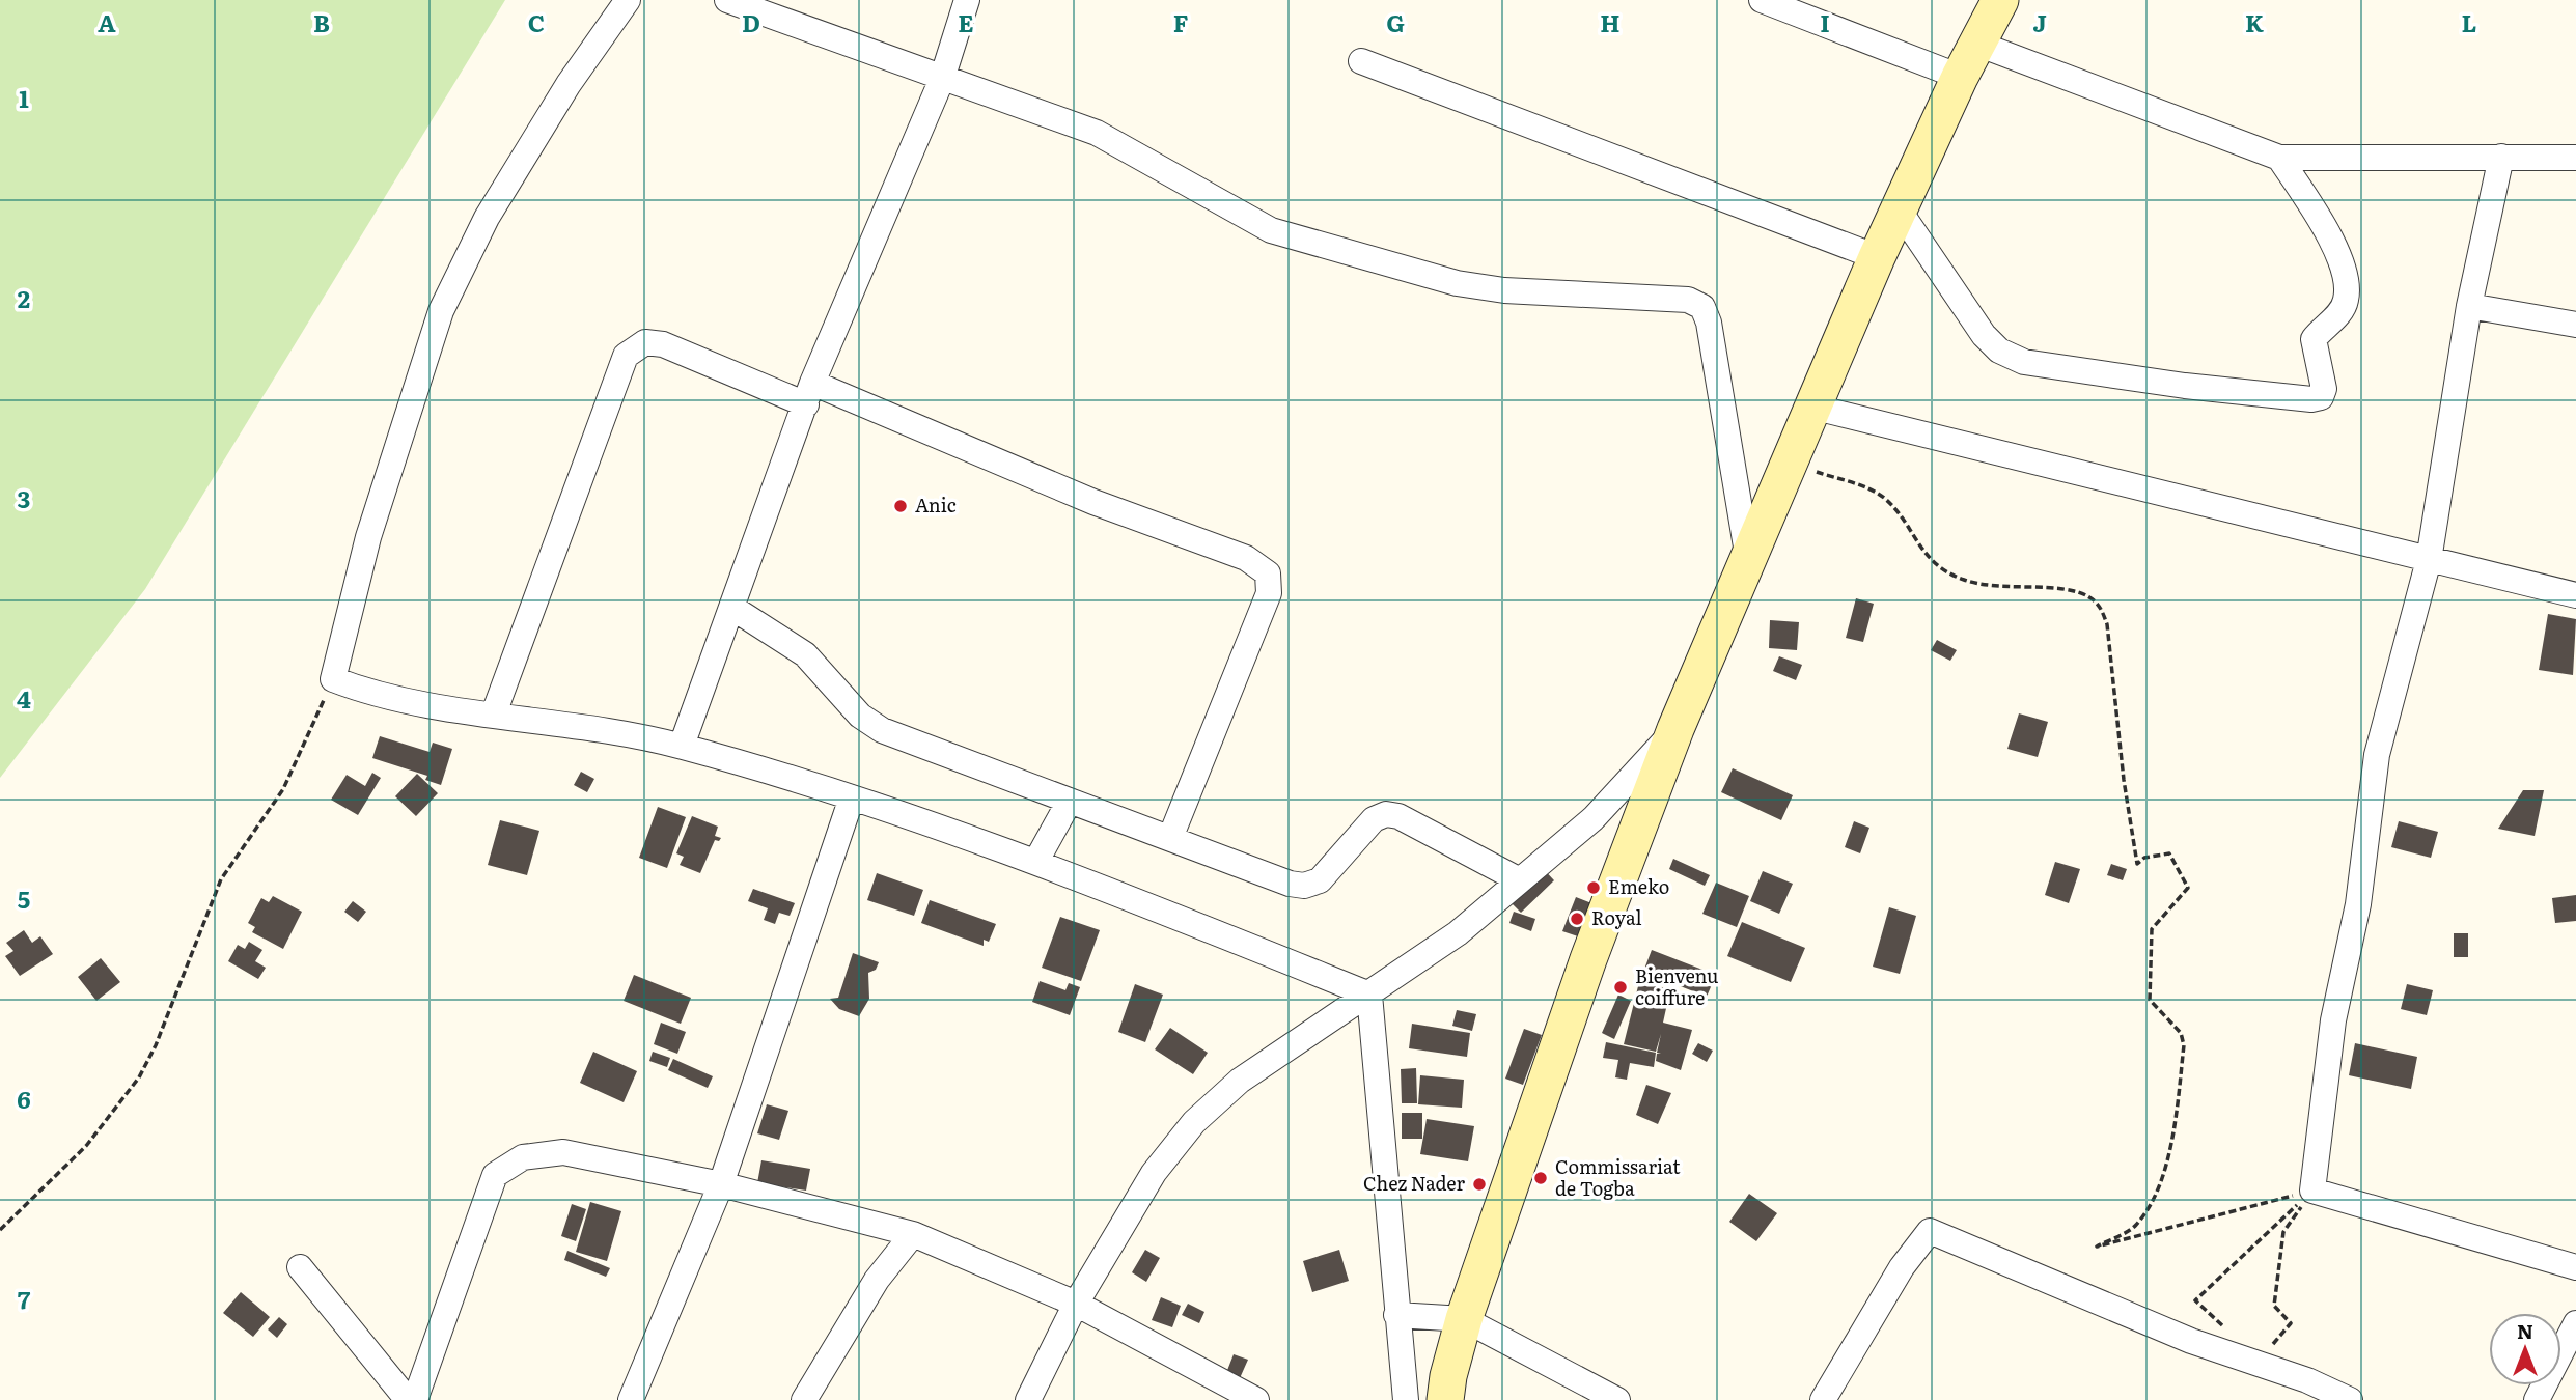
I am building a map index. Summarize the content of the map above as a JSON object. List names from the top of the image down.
{
  "places": [
    "Anic",
    "Emeko",
    "Royal",
    "Bienvenu coiffure",
    "Commissariat de Togba",
    "Chez Nader"
  ],
  "north": "top",
  "grid": {
    "columns": [
      "A",
      "B",
      "C",
      "D",
      "E",
      "F",
      "G",
      "H",
      "I",
      "J",
      "K",
      "L"
    ],
    "rows": [
      "1",
      "2",
      "3",
      "4",
      "5",
      "6",
      "7"
    ]
  }
}
